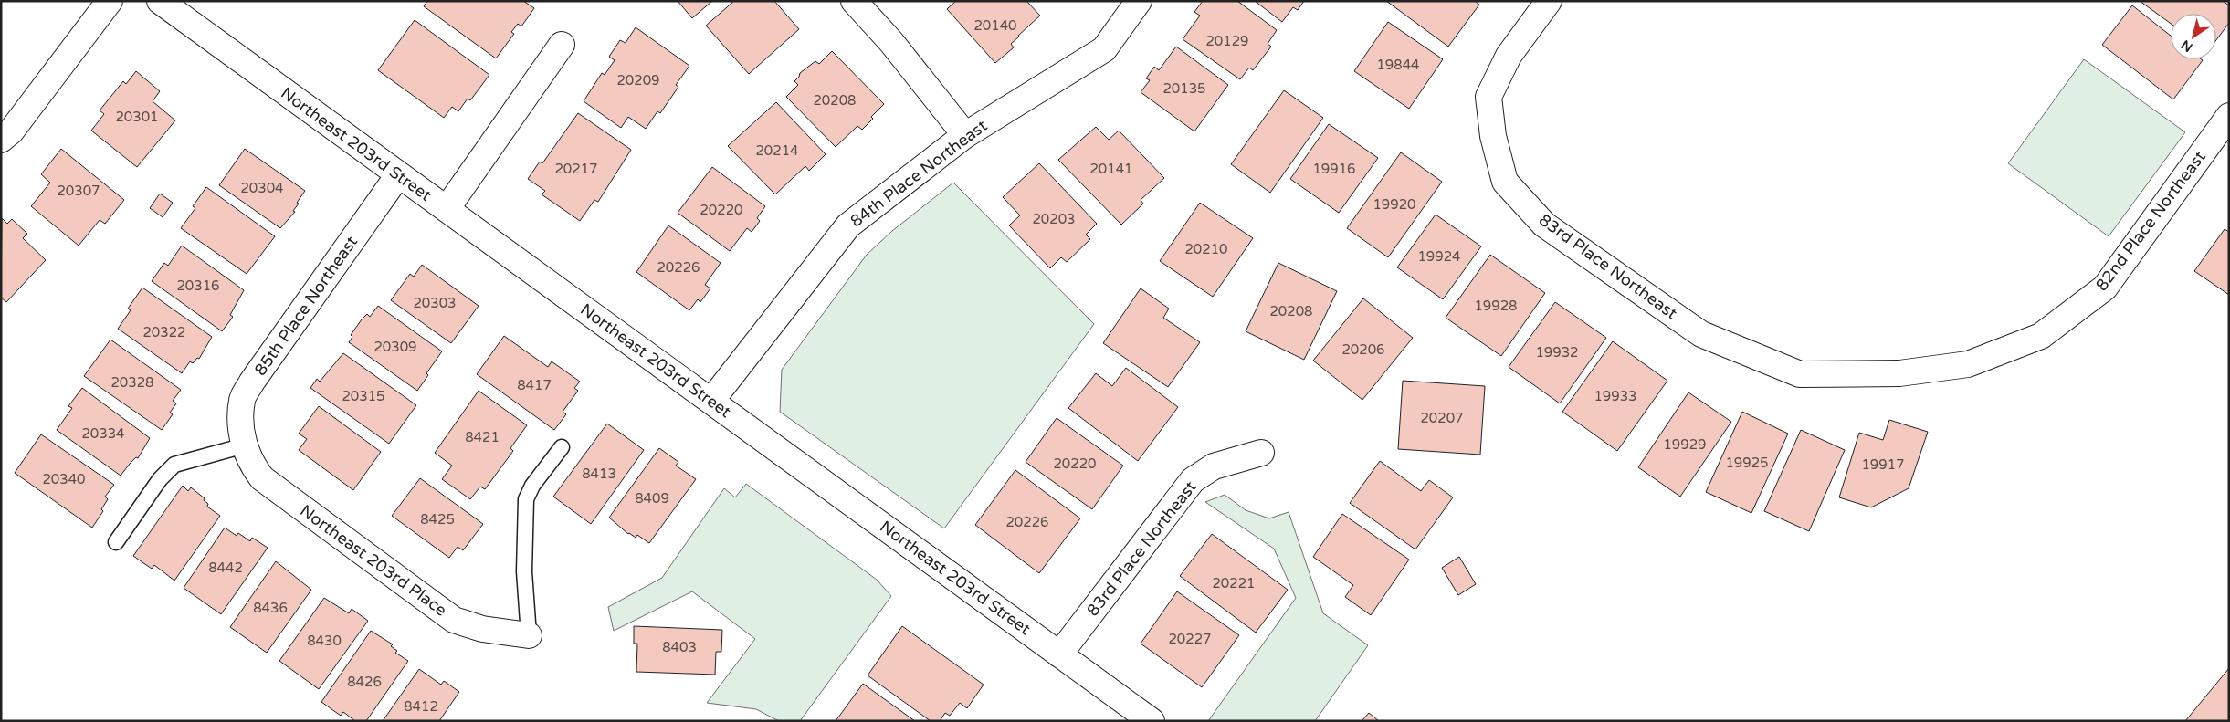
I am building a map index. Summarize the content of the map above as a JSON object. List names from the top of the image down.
{
  "streets": {
    "street": [
      "Northeast 203rd Street",
      "84th Place Northeast",
      "82nd Place Northeast",
      "83rd Place Northeast",
      "85th Place Northeast",
      "Northeast 203rd Place"
    ]
  },
  "crossings": [
    ["Northeast 203rd Street", "84th Place Northeast"],
    ["Northeast 203rd Street", "83rd Place Northeast"],
    ["Northeast 203rd Street", "85th Place Northeast"],
    ["82nd Place Northeast", "83rd Place Northeast"],
    ["85th Place Northeast", "Northeast 203rd Place"]
  ],
  "house_numbers": [
    "20140",
    "20129",
    "19844",
    "20209",
    "20135",
    "20208",
    "20301",
    "20214",
    "20217",
    "20141",
    "19916",
    "20304",
    "20307",
    "19920",
    "20220",
    "20203",
    "20210",
    "19924",
    "20226",
    "20316",
    "20303",
    "19928",
    "20208",
    "20322",
    "20309",
    "20206",
    "19932",
    "20328",
    "8417",
    "20315",
    "19933",
    "20207",
    "20334",
    "8421",
    "19929",
    "19925",
    "20220",
    "19917",
    "8413",
    "20340",
    "8409",
    "8425",
    "20226",
    "8442",
    "20221",
    "8436",
    "20227",
    "8430",
    "8403",
    "8426",
    "8412"
  ],
  "north": "bottom left"
}
